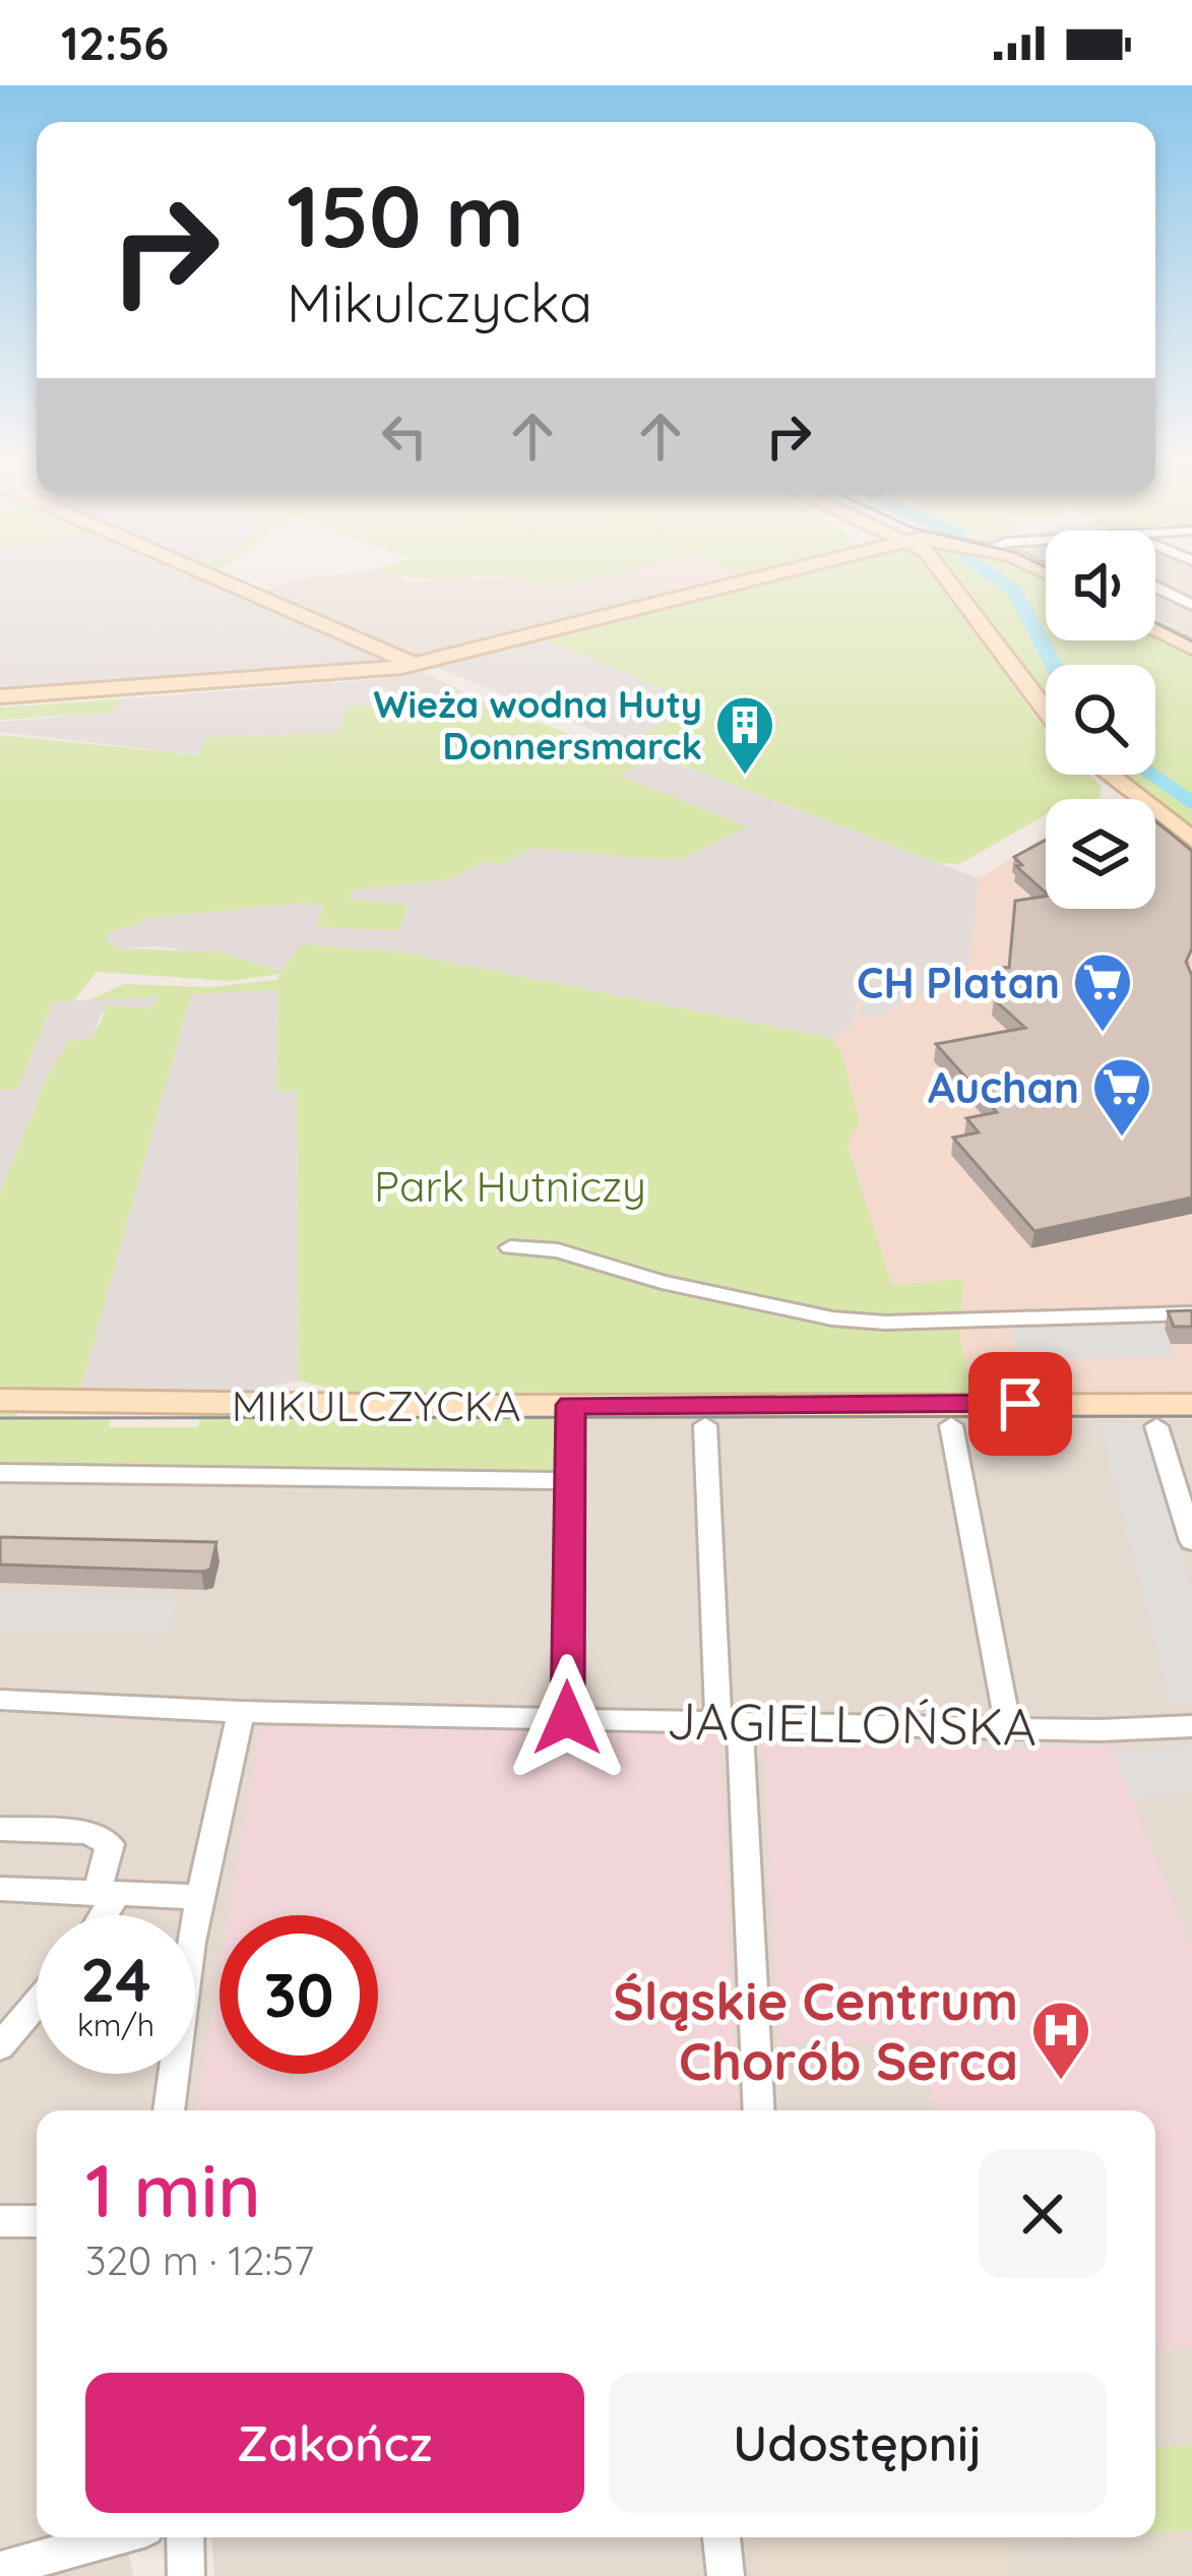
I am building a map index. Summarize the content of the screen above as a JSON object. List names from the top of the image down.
{
  "streets": {
    "street": ["MIKULCZYCKA", "JAGIELLOŃSKA"]
  },
  "parks": ["Park Hutniczy"],
  "places": {
    "building": ["Wieża wodna Huty Donnersmarck"],
    "supermarket": ["CH Platan", "Auchan"],
    "hospital": ["Śląskie Centrum Chorób Serca"]
  },
  "page": {
    "status": "12:56",
    "turn": ["150 m", "Mikulczycka"],
    "speed": "24 km/h",
    "limit": "30",
    "heading": ["1 min", "320 m · 12:57"],
    "buttons": ["Zakończ", "Udostępnij"]
  }
}
